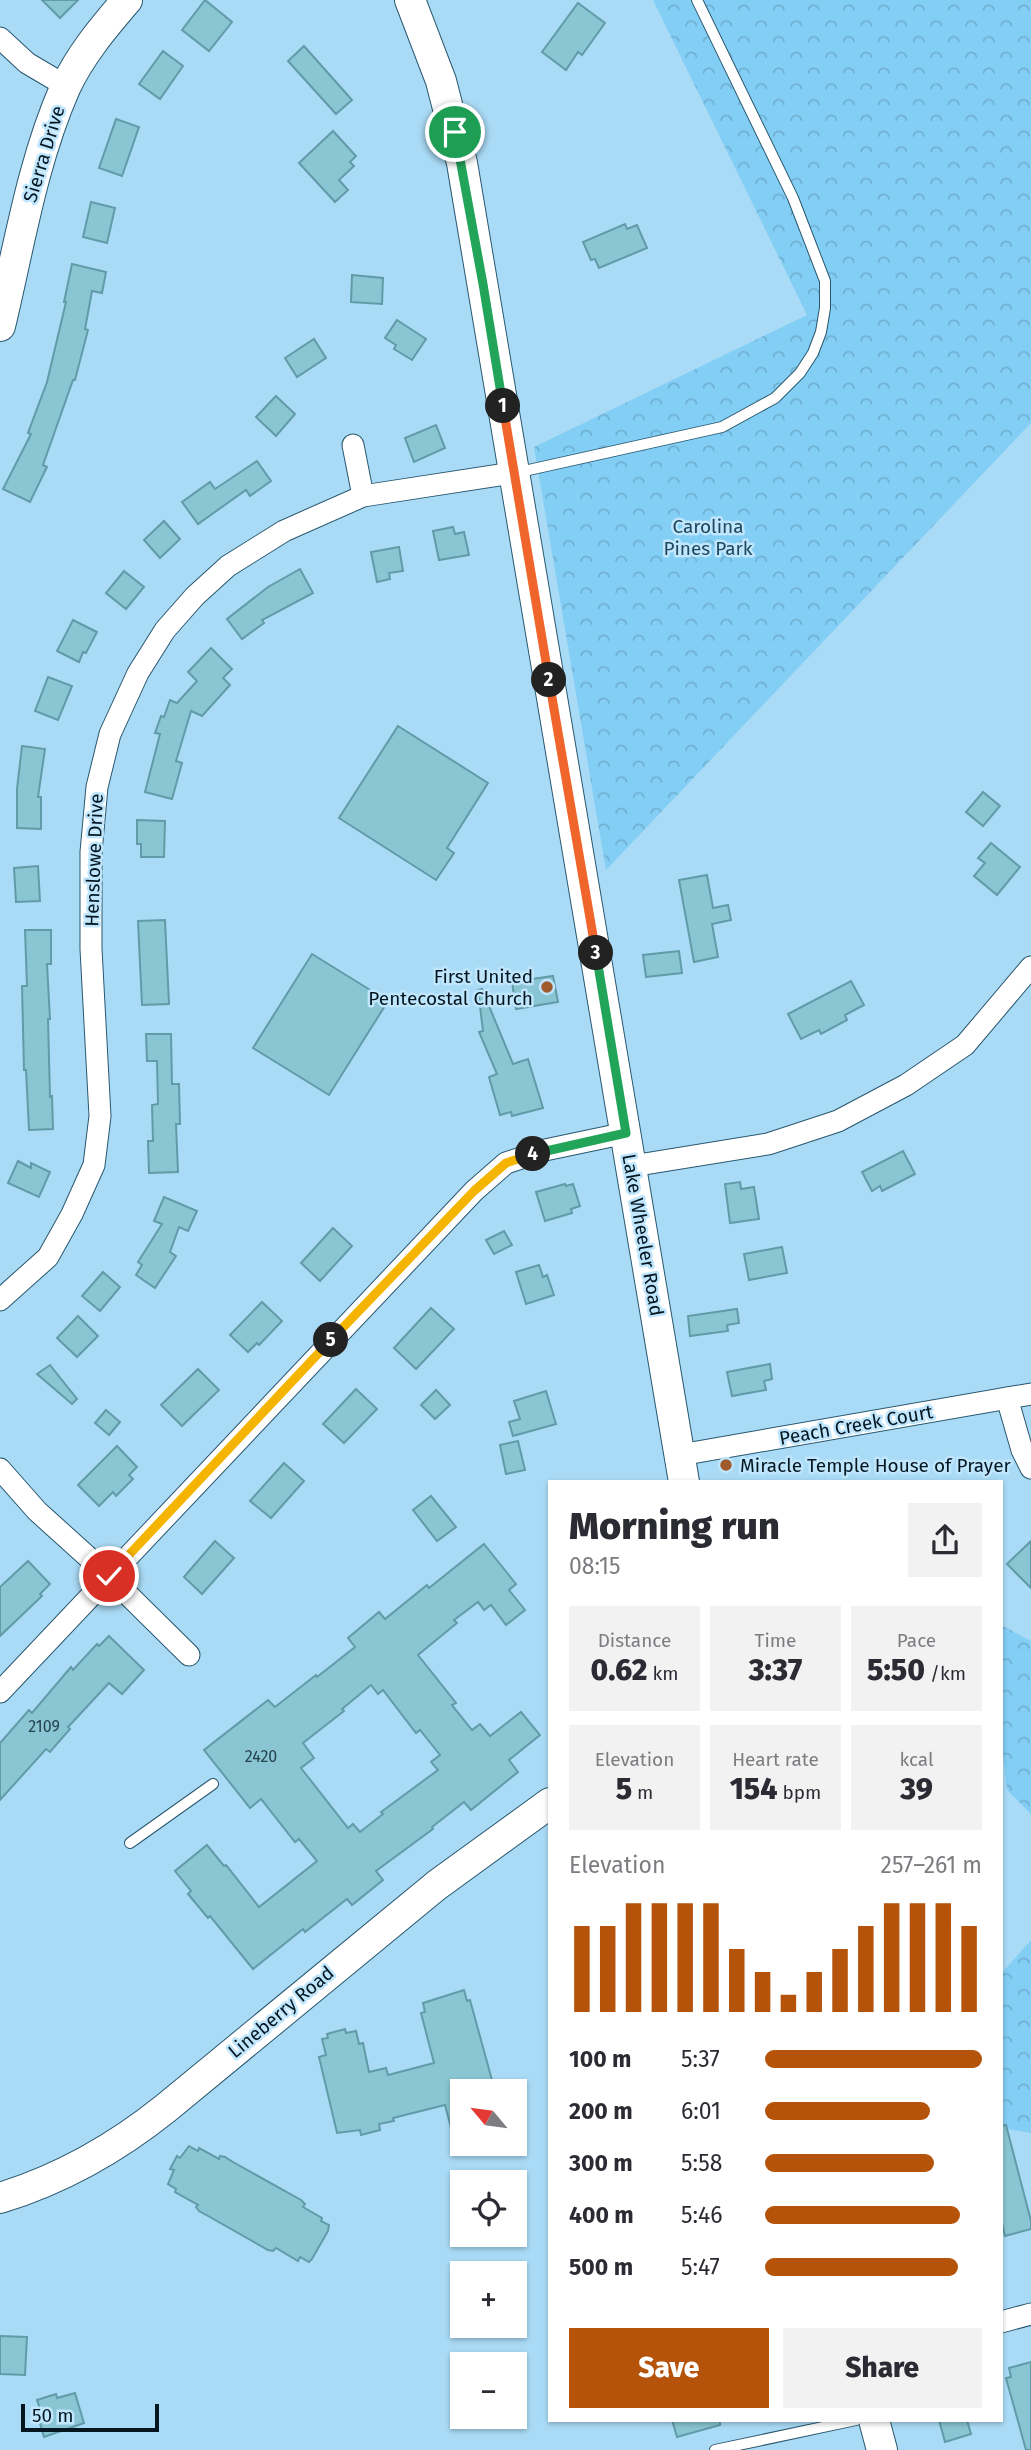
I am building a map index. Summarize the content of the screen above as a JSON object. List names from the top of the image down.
{
  "streets": {
    "main road": ["Sierra Drive", "Lake Wheeler Road", "Lineberry Road"],
    "street": ["Henslowe Drive", "Peach Creek Court"]
  },
  "crossings": [
    ["Henslowe Drive", "Lake Wheeler Road"],
    ["Lake Wheeler Road", "Peach Creek Court"]
  ],
  "parks": ["Carolina Pines Park"],
  "places": ["First United Pentecostal Church", "Miracle Temple House of Prayer"],
  "house_numbers": ["2109", "2420"],
  "scale_bar": "50 m",
  "north": "top left",
  "page": {
    "pins": [
      "1",
      "2",
      "3",
      "4",
      "5"
    ],
    "heading": ["Morning run", "08:15"],
    "stats": [
      ["Distance", "0.62 km"],
      ["Time", "3:37"],
      ["Pace", "5:50 /km"],
      ["Elevation", "5 m"],
      ["Heart rate", "154 bpm"],
      ["kcal", "39"]
    ],
    "chart": ["Elevation", "257–261 m"],
    "list": [
      {
        "name": "100 m",
        "note": "5:37"
      },
      {
        "name": "200 m",
        "note": "6:01"
      },
      {
        "name": "300 m",
        "note": "5:58"
      },
      {
        "name": "400 m",
        "note": "5:46"
      },
      {
        "name": "500 m",
        "note": "5:47"
      }
    ],
    "map_buttons": ["+", "−"],
    "buttons": ["Save", "Share"],
    "scale": "50 m"
  }
}
